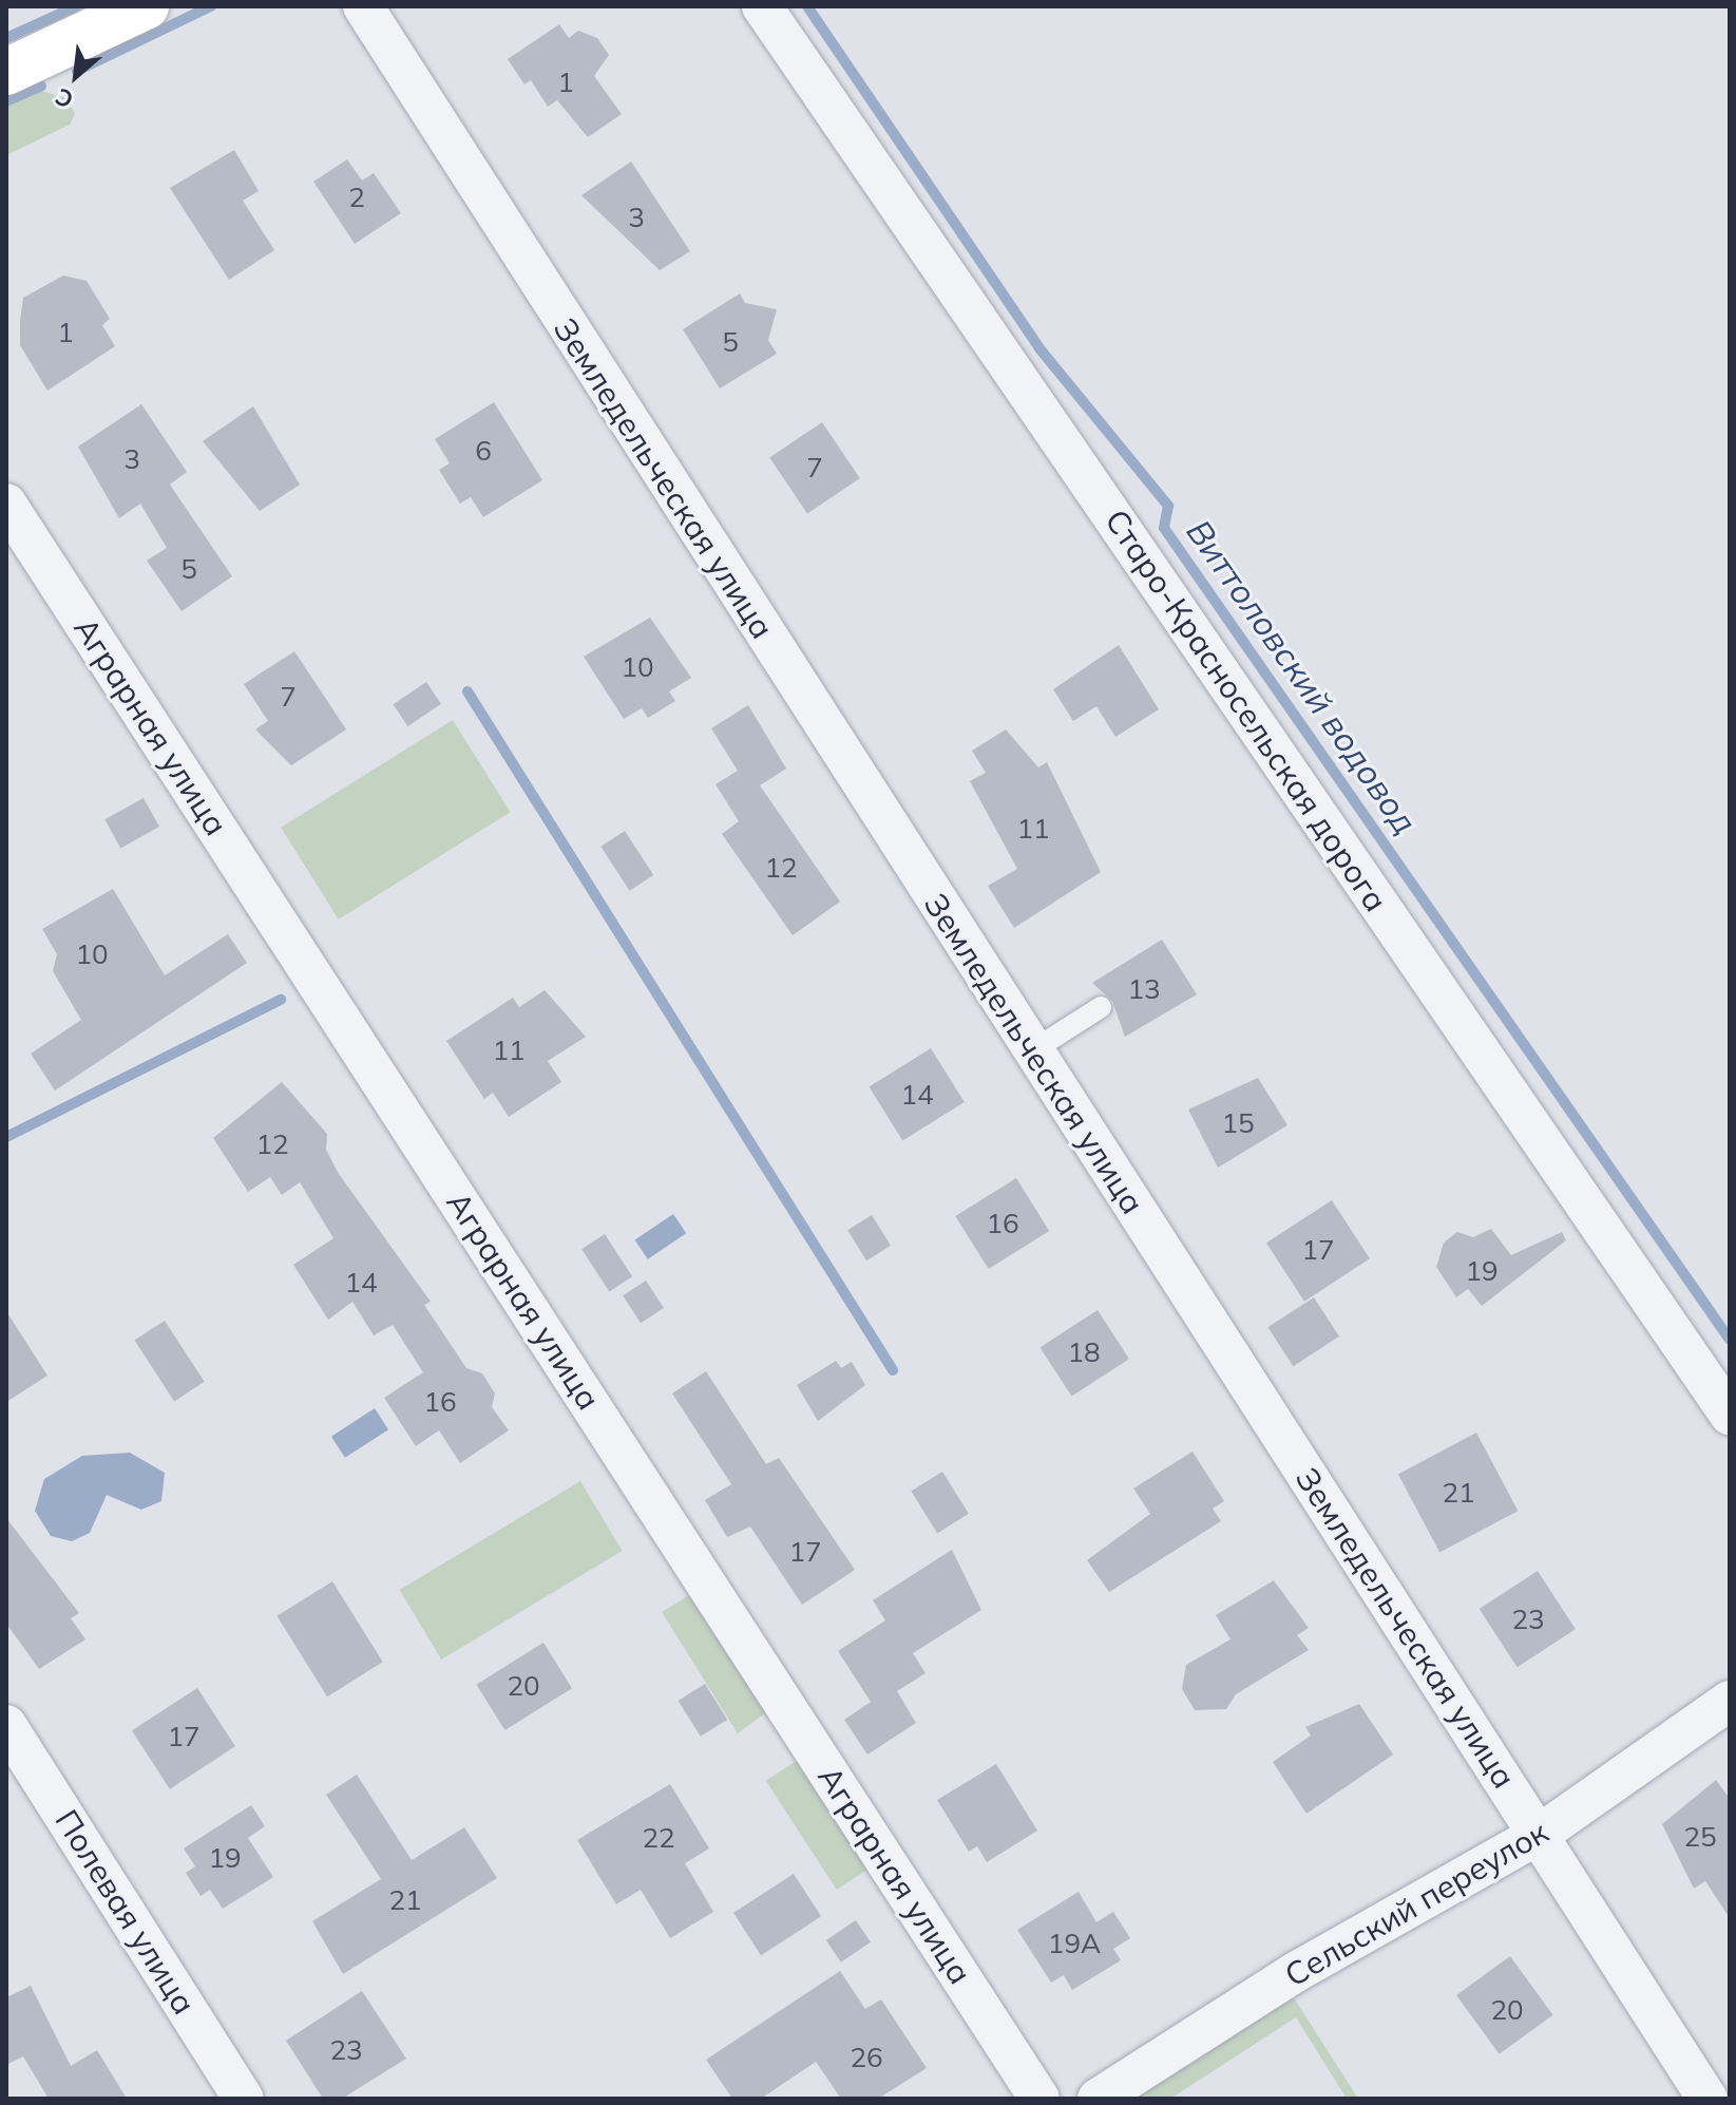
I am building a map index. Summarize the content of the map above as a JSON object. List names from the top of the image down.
{
  "streets": {
    "street": [
      "Земледельческая улица",
      "Старо-Красносельская дорога",
      "Аграрная улица",
      "Сельский переулок",
      "Полевая улица"
    ]
  },
  "crossings": [
    ["Земледельческая улица", "Сельский переулок"]
  ],
  "water": ["Виттоловский водовод"],
  "house_numbers": [
    "1",
    "2",
    "3",
    "1",
    "5",
    "6",
    "3",
    "7",
    "5",
    "10",
    "7",
    "11",
    "12",
    "10",
    "13",
    "11",
    "14",
    "15",
    "12",
    "16",
    "17",
    "19",
    "14",
    "18",
    "16",
    "21",
    "17",
    "23",
    "20",
    "17",
    "25",
    "22",
    "19",
    "21",
    "19А",
    "20",
    "23",
    "26"
  ],
  "north": "bottom left"
}
